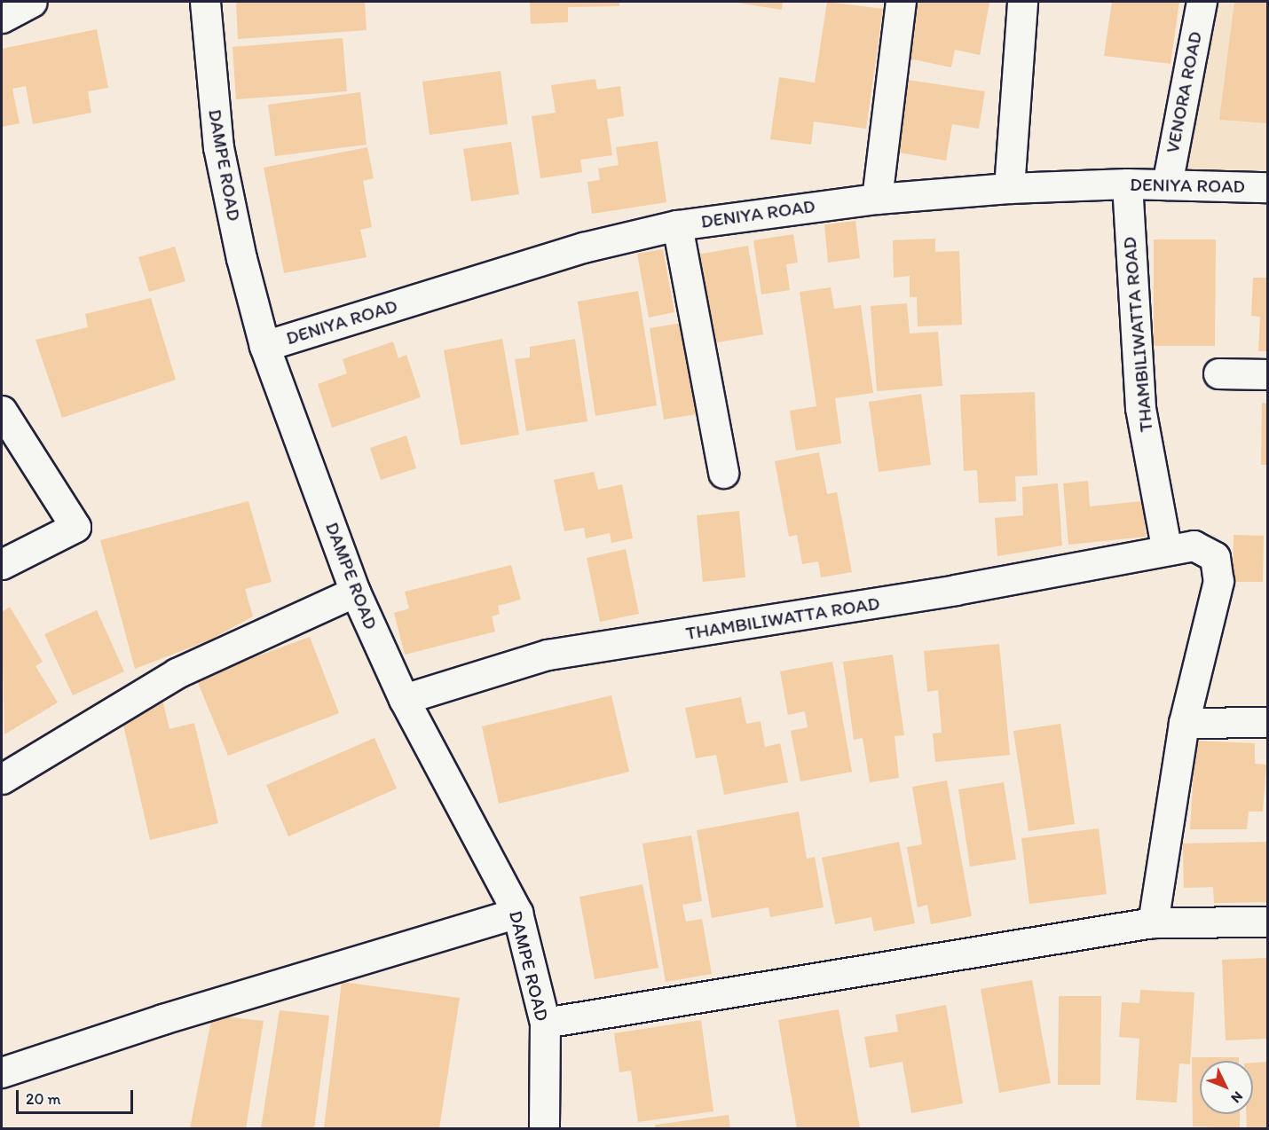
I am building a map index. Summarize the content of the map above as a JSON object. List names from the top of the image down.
{
  "streets": {
    "street": [
      "VENORA ROAD",
      "DAMPE ROAD",
      "DENIYA ROAD",
      "THAMBILIWATTA ROAD"
    ]
  },
  "crossings": [
    ["VENORA ROAD", "DENIYA ROAD"],
    ["DAMPE ROAD", "DENIYA ROAD"],
    ["DAMPE ROAD", "THAMBILIWATTA ROAD"],
    ["DENIYA ROAD", "THAMBILIWATTA ROAD"]
  ],
  "scale_bar": "20 m",
  "north": "bottom right"
}
